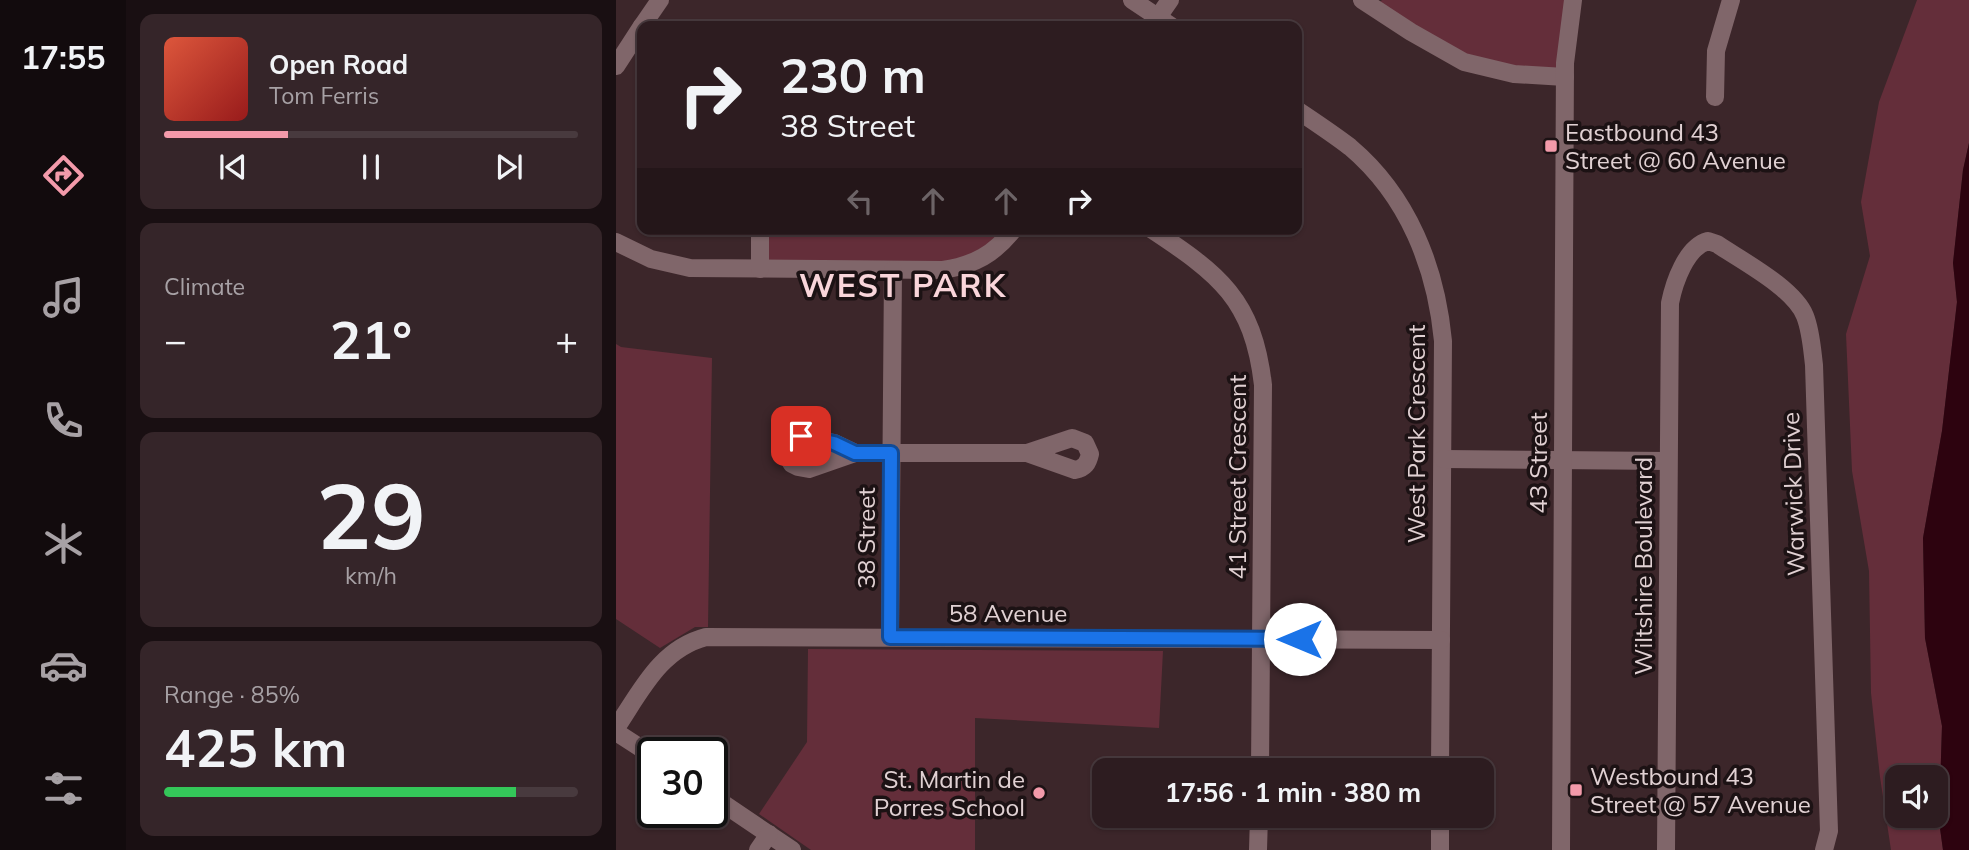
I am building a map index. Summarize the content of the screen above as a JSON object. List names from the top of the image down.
{
  "streets": {
    "street": [
      "West Park Crescent",
      "43 Street",
      "41 Street Crescent",
      "Warwick Drive",
      "38 Street",
      "Wiltshire Boulevard",
      "58 Avenue"
    ]
  },
  "crossings": [
    ["West Park Crescent", "58 Avenue"],
    ["41 Street Crescent", "58 Avenue"],
    ["Warwick Drive", "Wiltshire Boulevard"],
    ["38 Street", "58 Avenue"]
  ],
  "districts": ["WEST PARK"],
  "places": {
    "transit": ["Eastbound 43 Street @ 60 Avenue", "Westbound 43 Street @ 57 Avenue"],
    "other": ["St. Martin de Porres School"]
  },
  "page": {
    "tabs": "17:55",
    "turn": ["230 m", "38 Street"],
    "song": ["Open Road", "Tom Ferris"],
    "tile": [
      "Climate",
      ["29", "km/h"],
      ["Range · 85%", "425 km"]
    ],
    "heat": ["−", "21°", "+"],
    "limit": "30",
    "trip": "17:56 · 1 min · 380 m"
  }
}
